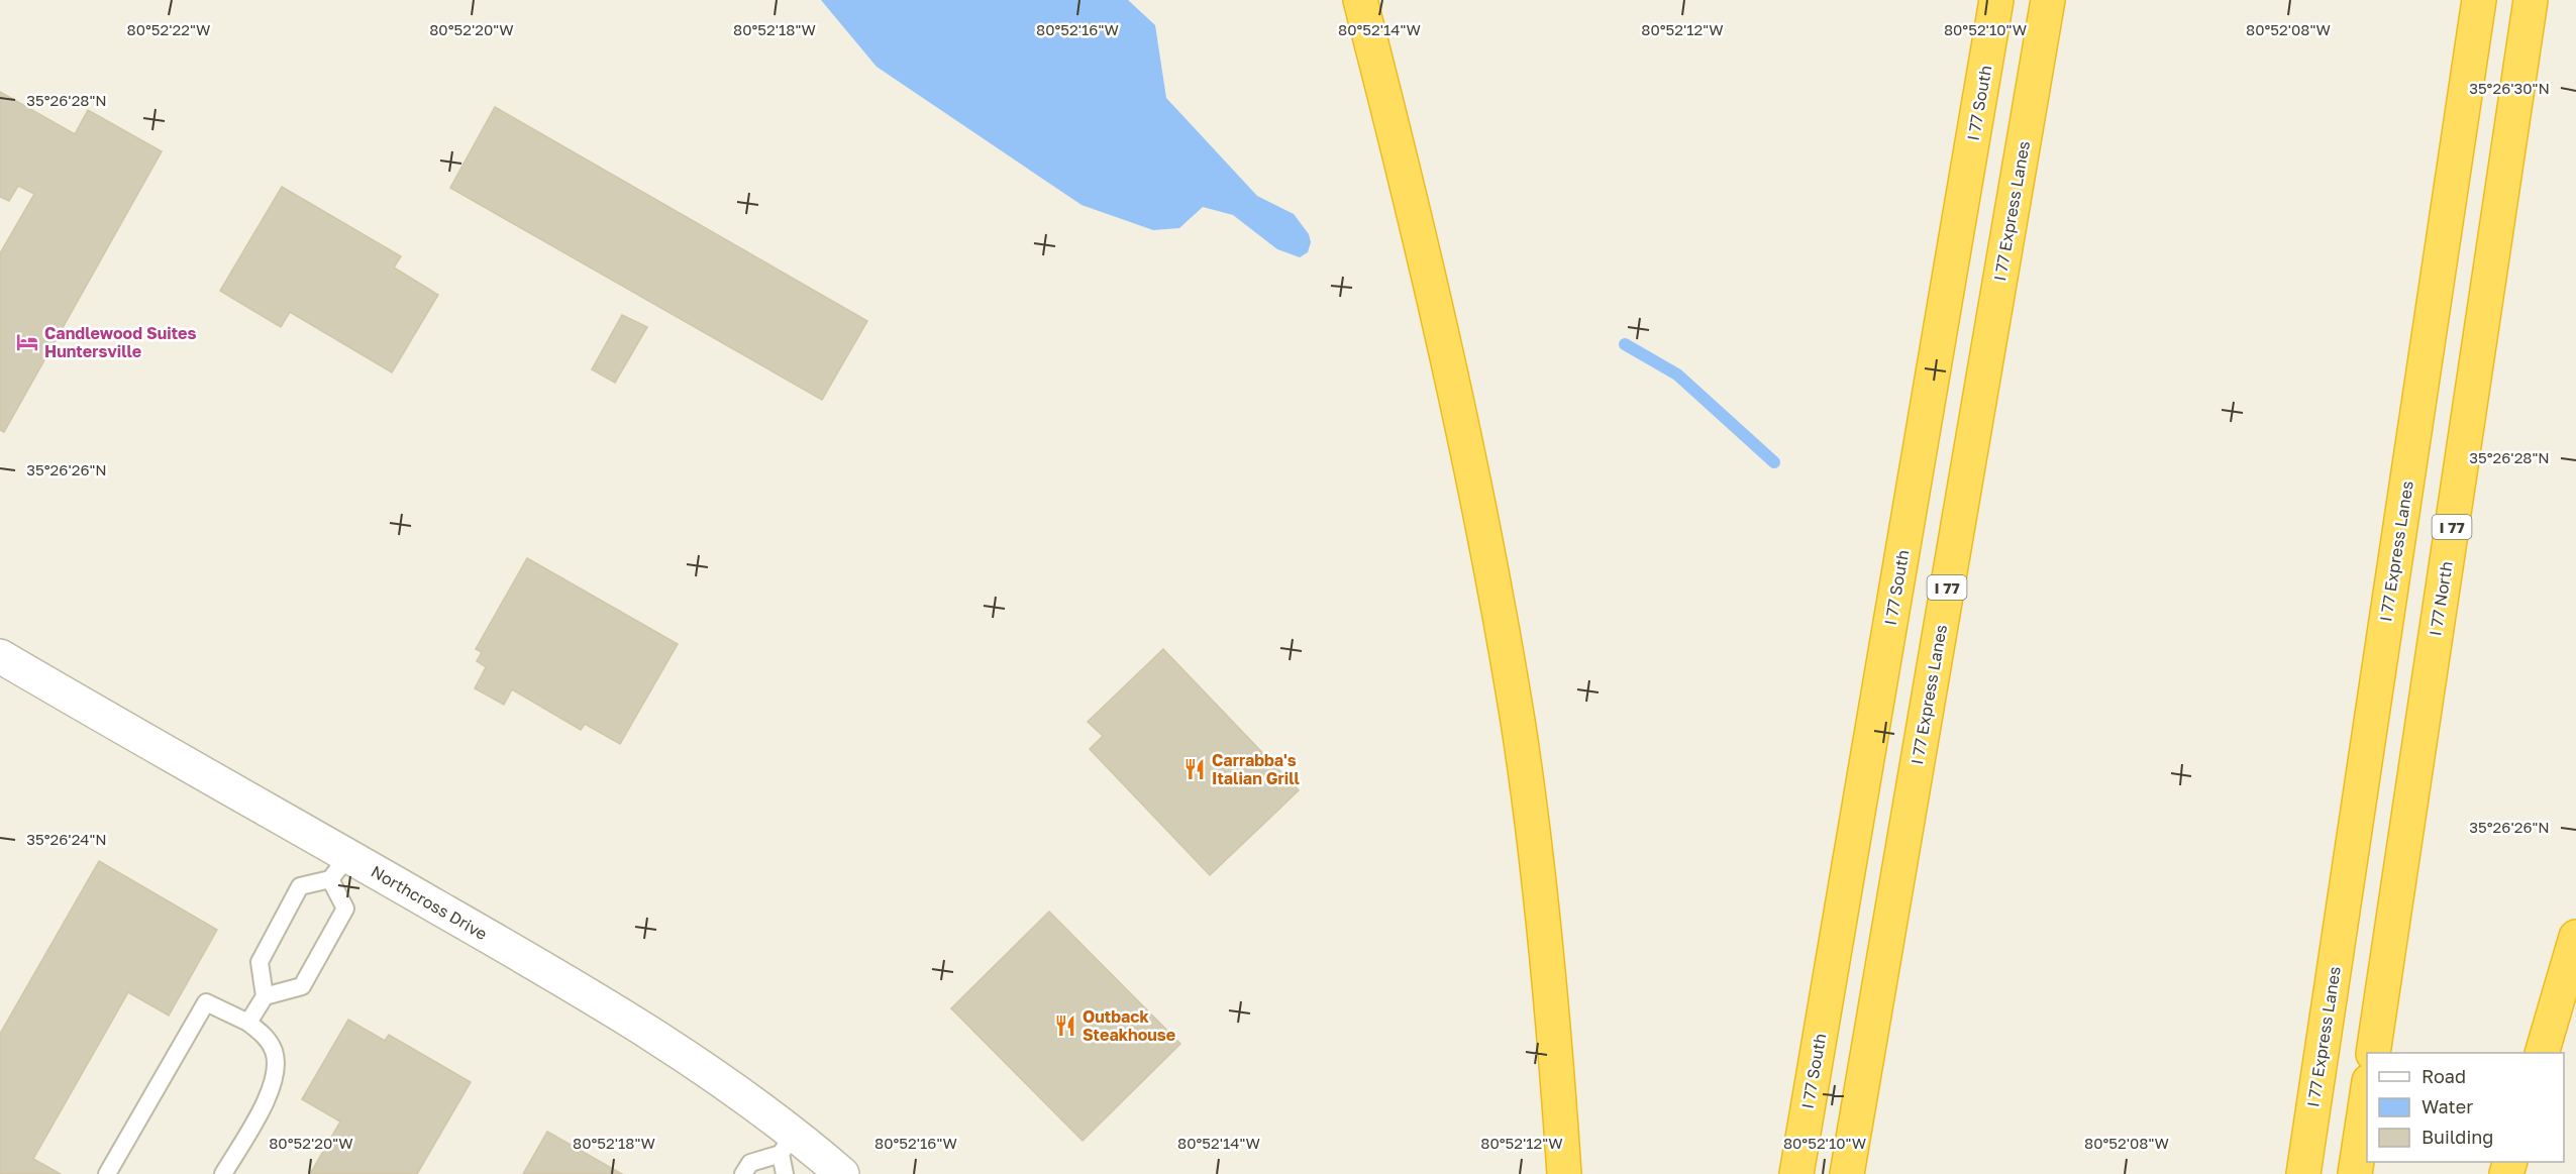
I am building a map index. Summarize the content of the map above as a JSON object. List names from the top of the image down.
{
  "streets": {
    "highway": [
      "I 77 South",
      "I 77 Express Lanes",
      "I 77",
      "I 77 North"
    ],
    "street": ["Northcross Drive"]
  },
  "places": {
    "hotel": ["Candlewood Suites Huntersville"],
    "restaurant": ["Carrabba's Italian Grill", "Outback Steakhouse"]
  },
  "legend": ["Road", "Water", "Building"],
  "coordinates": [
    "80°52'22\"W",
    "80°52'20\"W",
    "80°52'18\"W",
    "80°52'16\"W",
    "80°52'14\"W",
    "80°52'12\"W",
    "80°52'10\"W",
    "80°52'08\"W",
    "35°26'30\"N",
    "35°26'28\"N",
    "35°26'26\"N",
    "35°26'24\"N"
  ]
}
